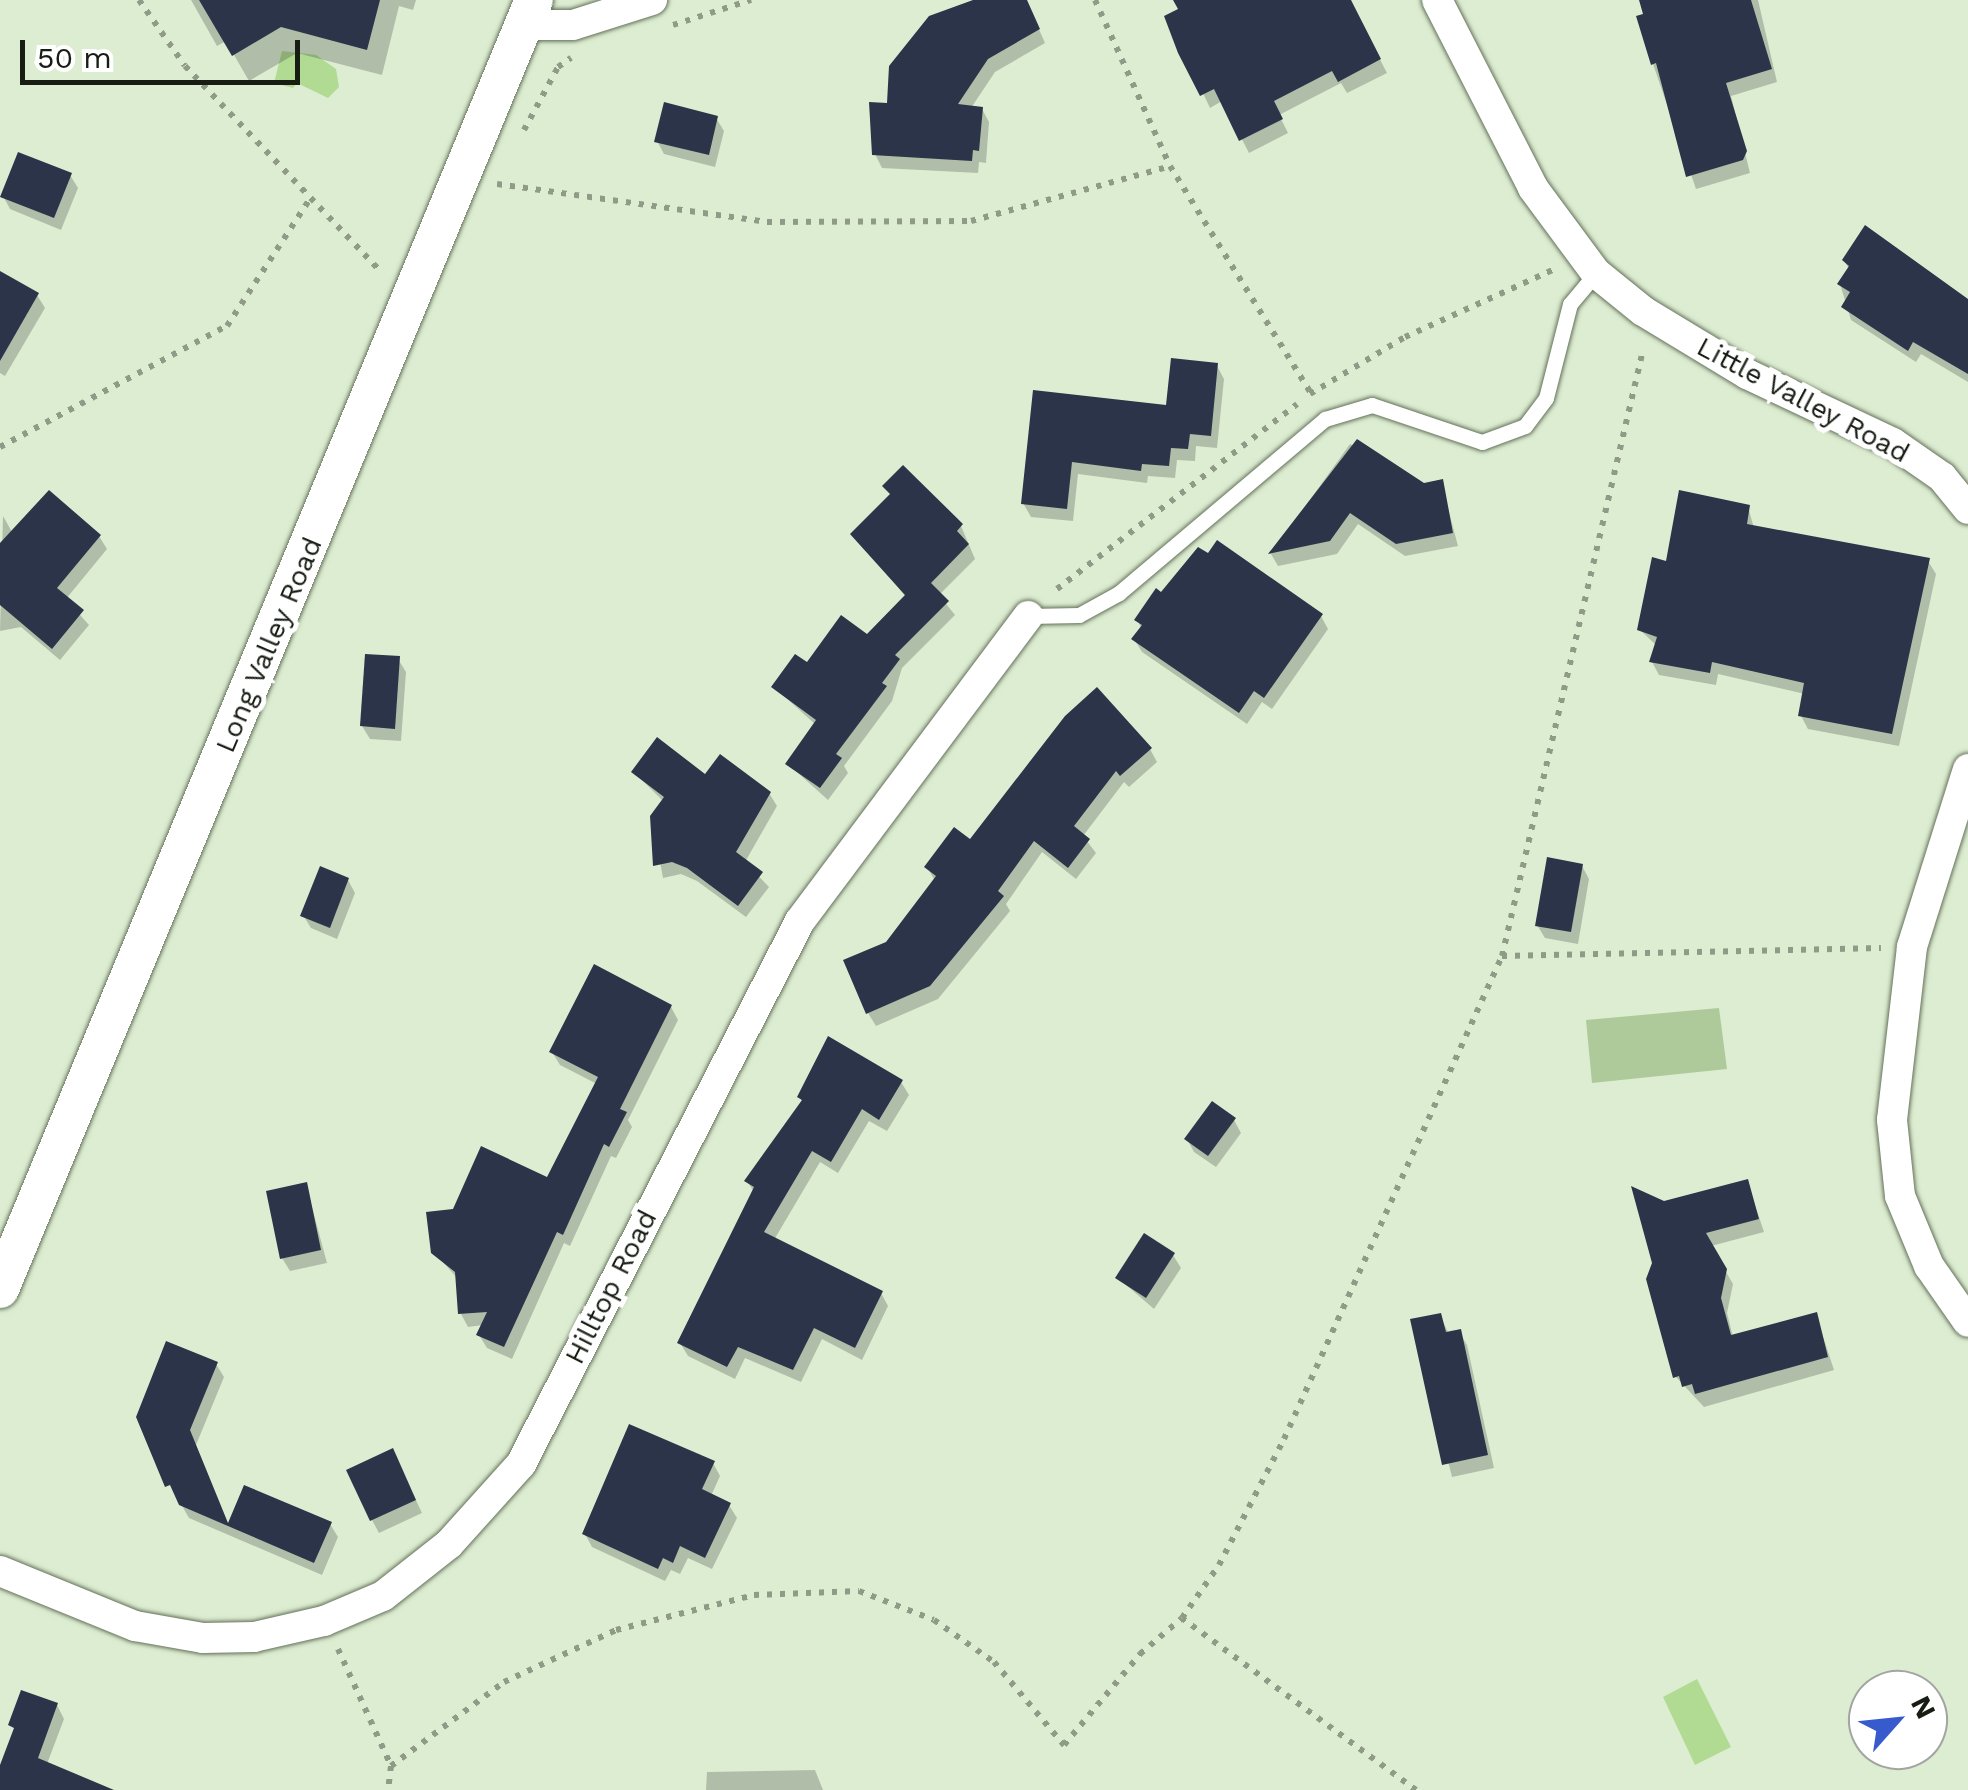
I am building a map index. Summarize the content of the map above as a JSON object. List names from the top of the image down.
{
  "streets": {
    "street": ["Little Valley Road", "Long Valley Road", "Hilltop Road"]
  },
  "scale_bar": "50 m",
  "north": "top right"
}
